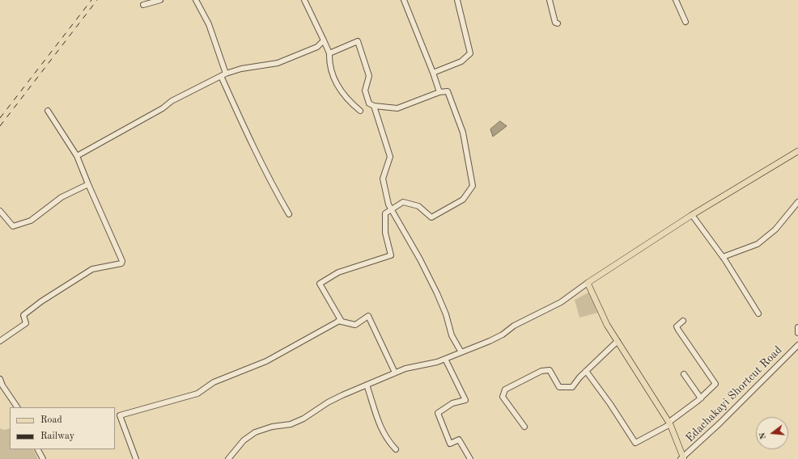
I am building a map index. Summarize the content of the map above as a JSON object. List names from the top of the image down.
{
  "streets": {
    "street": ["Edachakayi Shortcut Road"]
  },
  "legend": ["Road", "Railway"],
  "north": "left"
}
